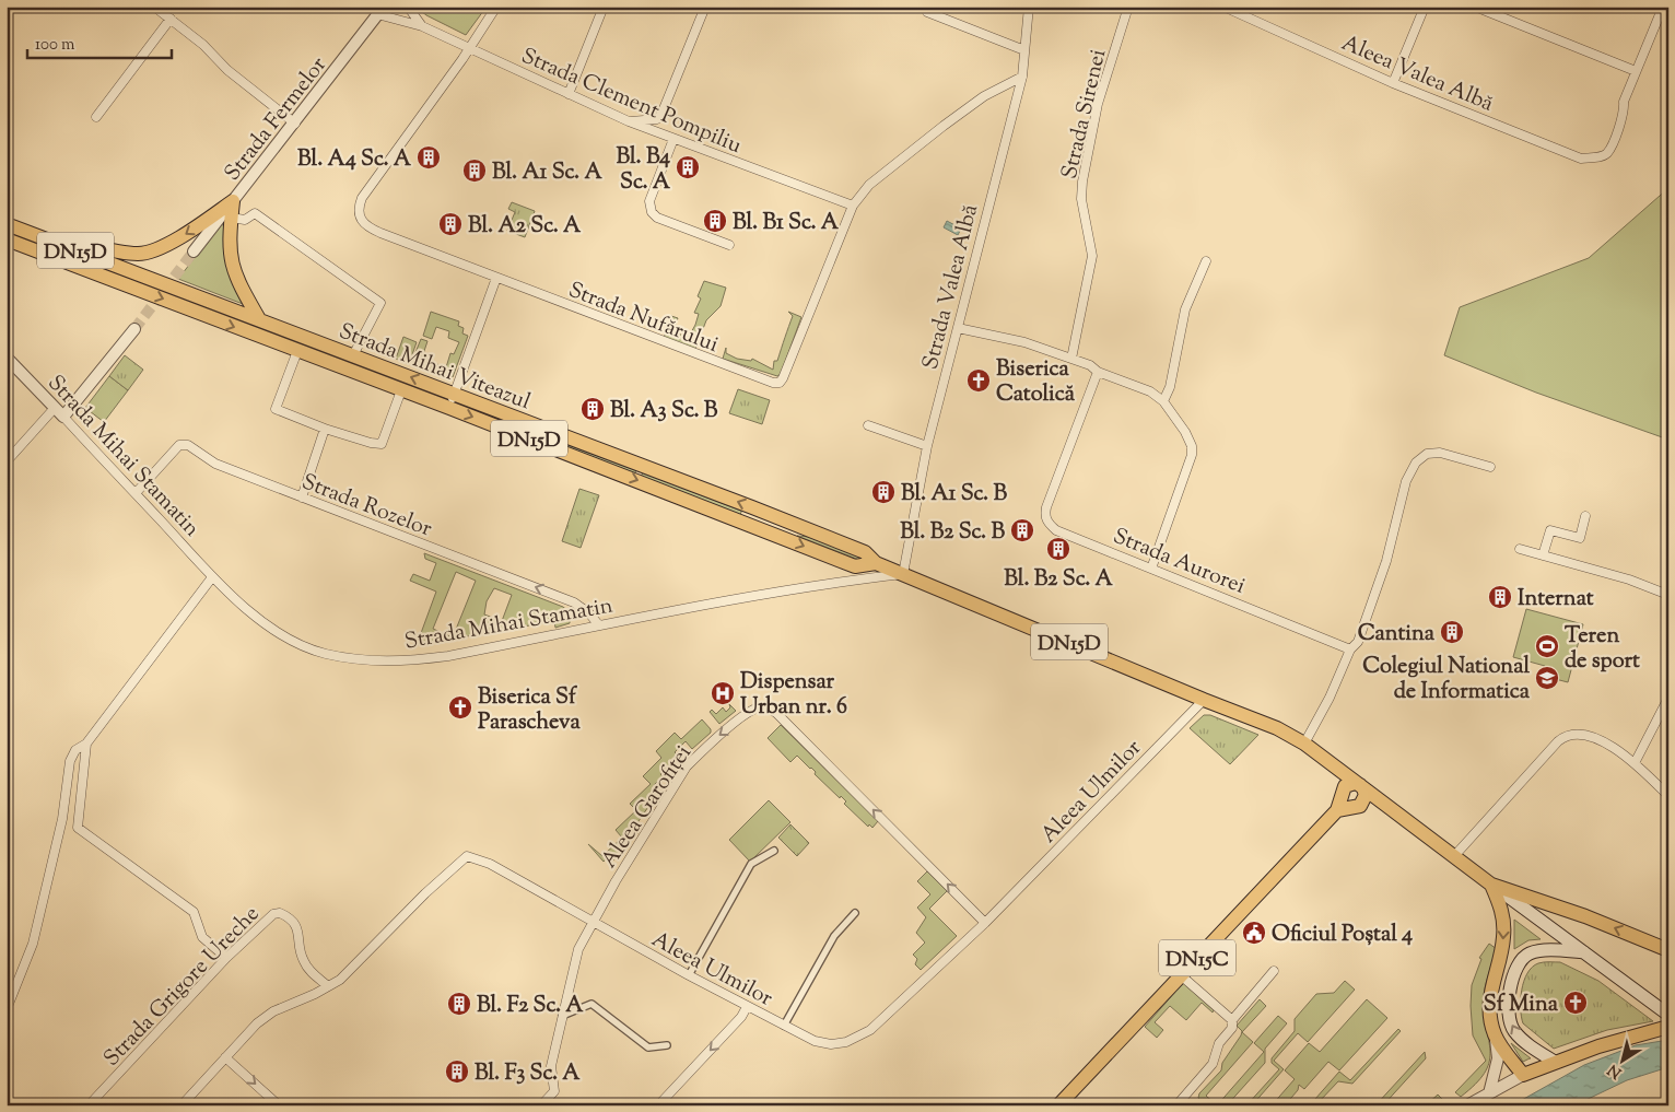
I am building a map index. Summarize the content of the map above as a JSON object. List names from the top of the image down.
{
  "streets": {
    "main road": ["DN15D", "Strada Mihai Viteazul", "DN15C"],
    "street": [
      "Aleea Valea Albă",
      "Strada Clement Pompiliu",
      "Strada Sirenei",
      "Strada Fermelor",
      "Strada Valea Albă",
      "Strada Nufărului",
      "Strada Mihai Stamatin",
      "Strada Rozelor",
      "Strada Aurorei",
      "Aleea Ulmilor",
      "Aleea Garofiței",
      "Strada Grigore Ureche"
    ]
  },
  "crossings": [
    ["Strada Clement Pompiliu", "Strada Nufărului"],
    ["Strada Valea Albă", "Strada Nufărului"],
    ["Strada Valea Albă", "Strada Mihai Viteazul"],
    ["Strada Valea Albă", "Strada Mihai Stamatin"],
    ["Strada Mihai Viteazul", "Strada Mihai Stamatin"],
    ["Strada Mihai Viteazul", "Aleea Ulmilor"],
    ["Strada Mihai Viteazul", "DN15C"],
    ["Strada Mihai Stamatin", "Strada Rozelor"],
    ["Aleea Ulmilor", "Aleea Garofiței"],
    ["Aleea Ulmilor", "Strada Grigore Ureche"]
  ],
  "one_way": ["Strada Rozelor"],
  "places": {
    "building": [
      "Bl. A4 Sc. A",
      "Bl. B4 Sc. A",
      "Bl. A1 Sc. A",
      "Bl. B1 Sc. A",
      "Bl. A2 Sc. A",
      "Bl. A3 Sc. B",
      "Bl. A1 Sc. B",
      "Bl. B2 Sc. B",
      "Bl. B2 Sc. A",
      "Internat",
      "Cantina",
      "Bl. F2 Sc. A",
      "Bl. F3 Sc. A"
    ],
    "church": ["Biserica Catolică", "Biserica Sf Parascheva", "Sf Mina"],
    "sports": ["Teren de sport"],
    "school or university": ["Colegiul National de Informatica"],
    "hospital": ["Dispensar Urban nr. 6"],
    "public building": ["Oficiul Poștal 4"]
  },
  "scale_bar": "100 m",
  "north": "bottom left"
}
